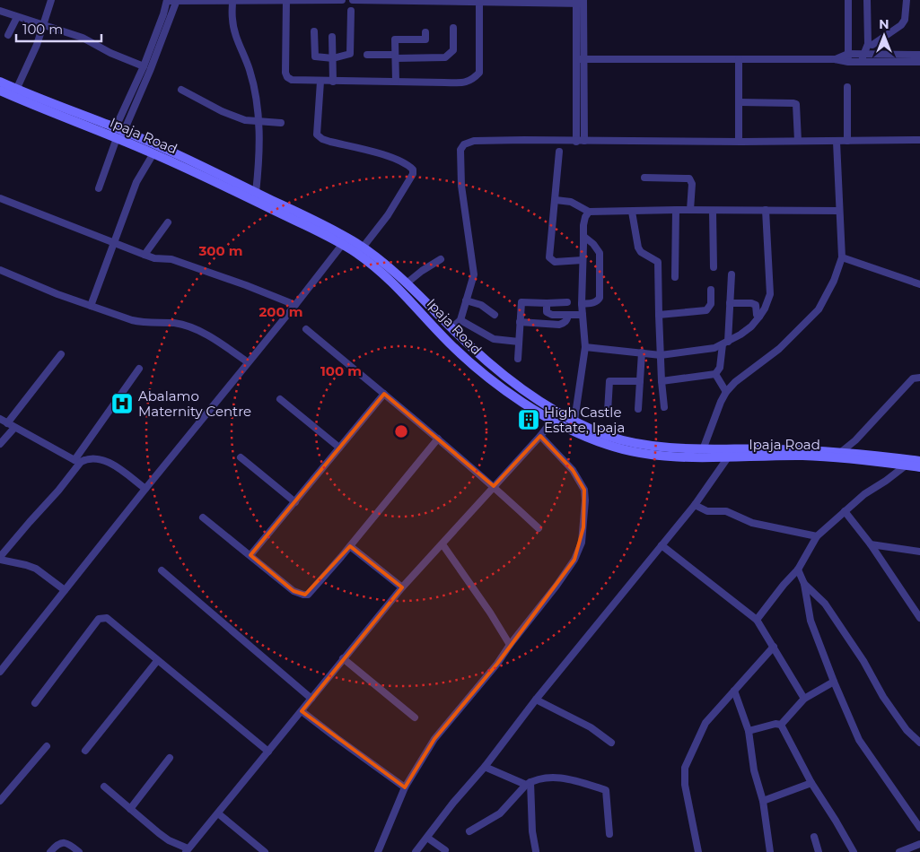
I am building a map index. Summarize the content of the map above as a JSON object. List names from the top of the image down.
{
  "streets": {
    "main road": ["Ipaja Road"]
  },
  "places": {
    "hospital": ["Abalamo Maternity Centre"],
    "building": ["High Castle Estate, Ipaja"]
  },
  "scale_bar": "100 m",
  "north": "top",
  "rings": ["300 m", "200 m", "100 m"]
}
